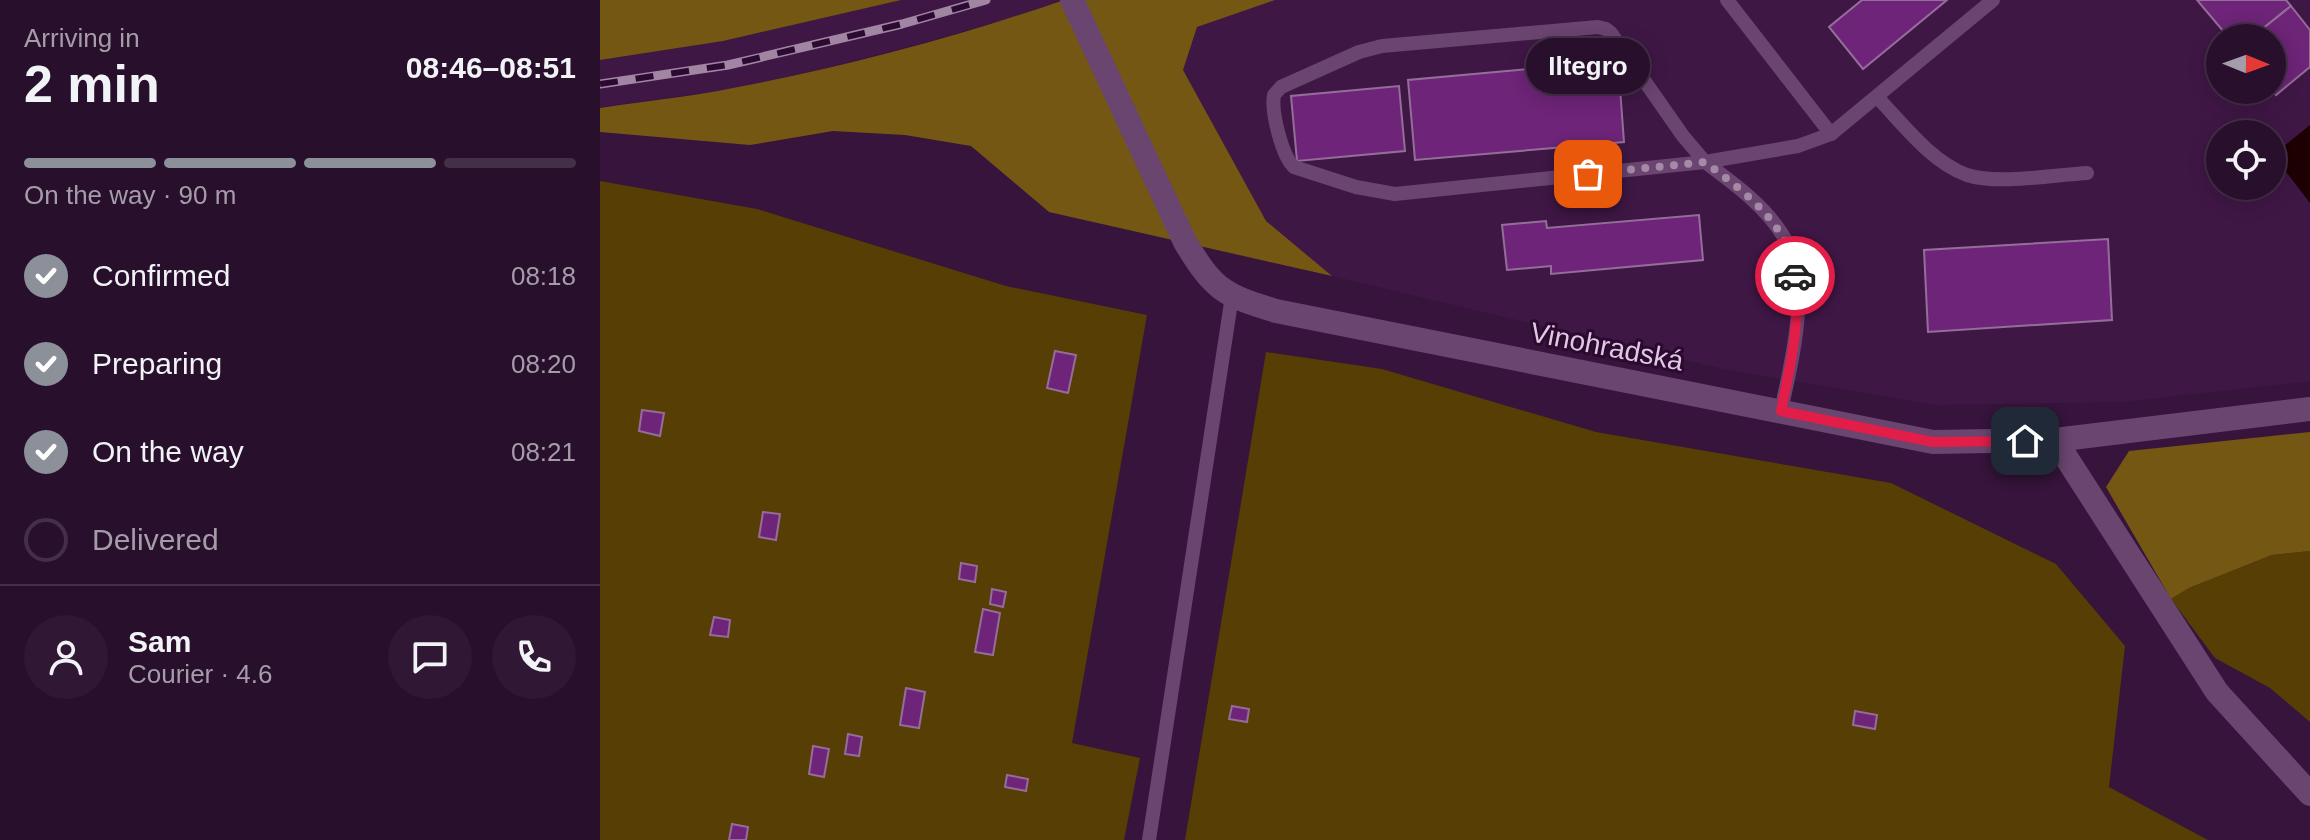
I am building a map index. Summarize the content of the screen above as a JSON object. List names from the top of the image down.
{
  "streets": {
    "street": ["Vinohradská"]
  },
  "places": ["Iltegro"],
  "north": "right",
  "page": {
    "heading": ["2 min", "Arriving in", "08:46–08:51"],
    "panel": ["Sam", "Courier · 4.6"],
    "bubble": "Iltegro",
    "bar": "On the way · 90 m",
    "list": [
      ["Confirmed", "08:18"],
      ["Preparing", "08:20"],
      ["On the way", "08:21"],
      "Delivered"
    ]
  }
}
